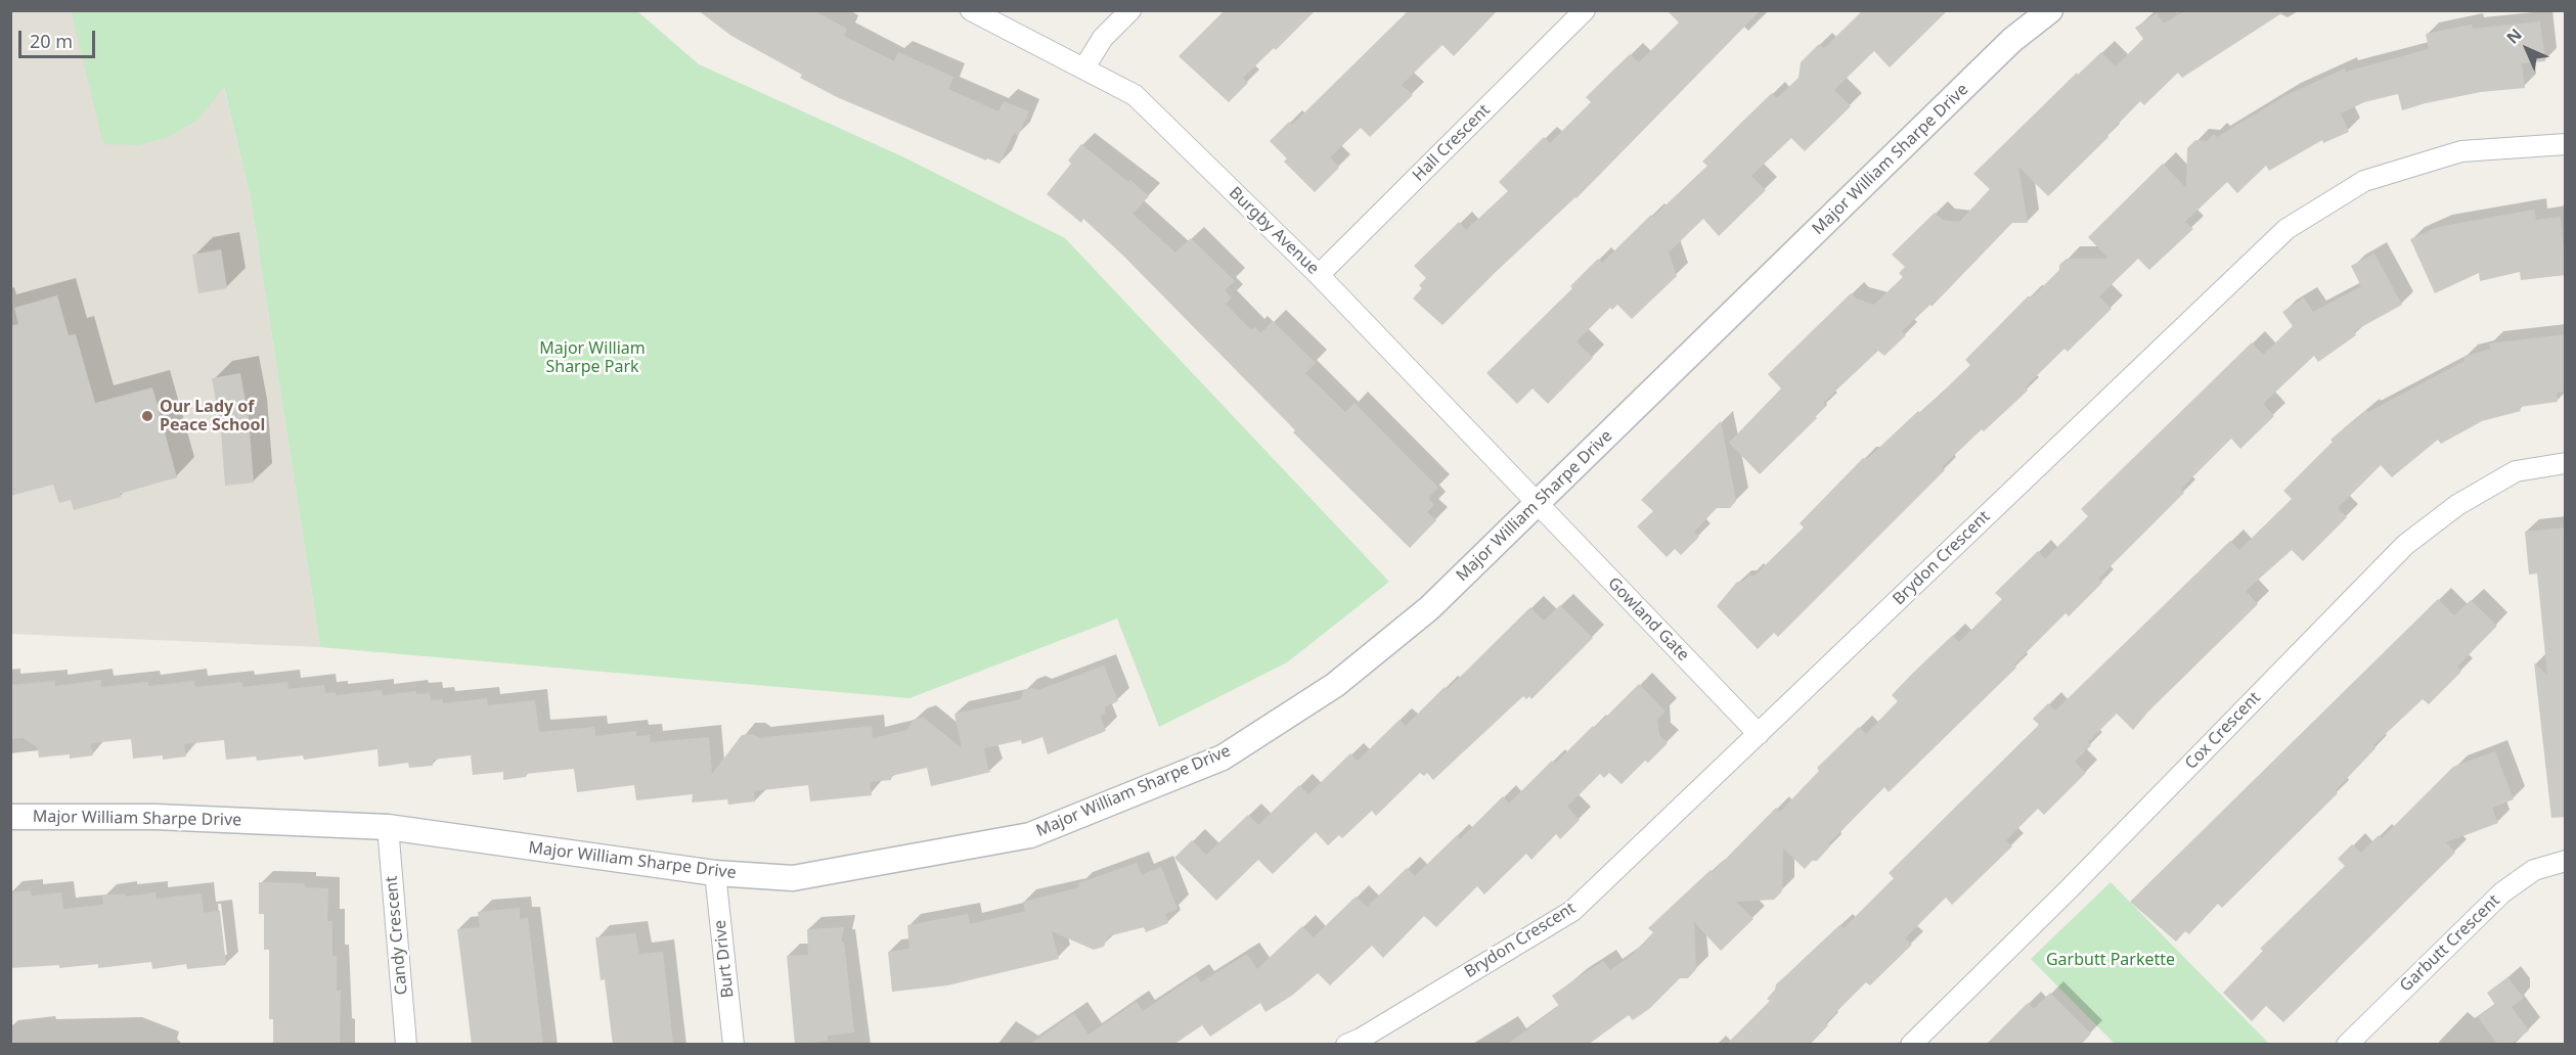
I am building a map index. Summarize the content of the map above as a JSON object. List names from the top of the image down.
{
  "streets": {
    "street": [
      "Hall Crescent",
      "Major William Sharpe Drive",
      "Burgby Avenue",
      "Brydon Crescent",
      "Gowland Gate",
      "Cox Crescent",
      "Candy Crescent",
      "Garbutt Crescent",
      "Burt Drive"
    ]
  },
  "crossings": [
    ["Hall Crescent", "Burgby Avenue"],
    ["Major William Sharpe Drive", "Burgby Avenue"],
    ["Major William Sharpe Drive", "Gowland Gate"],
    ["Major William Sharpe Drive", "Candy Crescent"],
    ["Major William Sharpe Drive", "Burt Drive"],
    ["Burgby Avenue", "Gowland Gate"],
    ["Brydon Crescent", "Gowland Gate"]
  ],
  "parks": ["Major William Sharpe Park", "Garbutt Parkette"],
  "places": ["Our Lady of Peace School"],
  "scale_bar": "20 m",
  "north": "top left"
}
